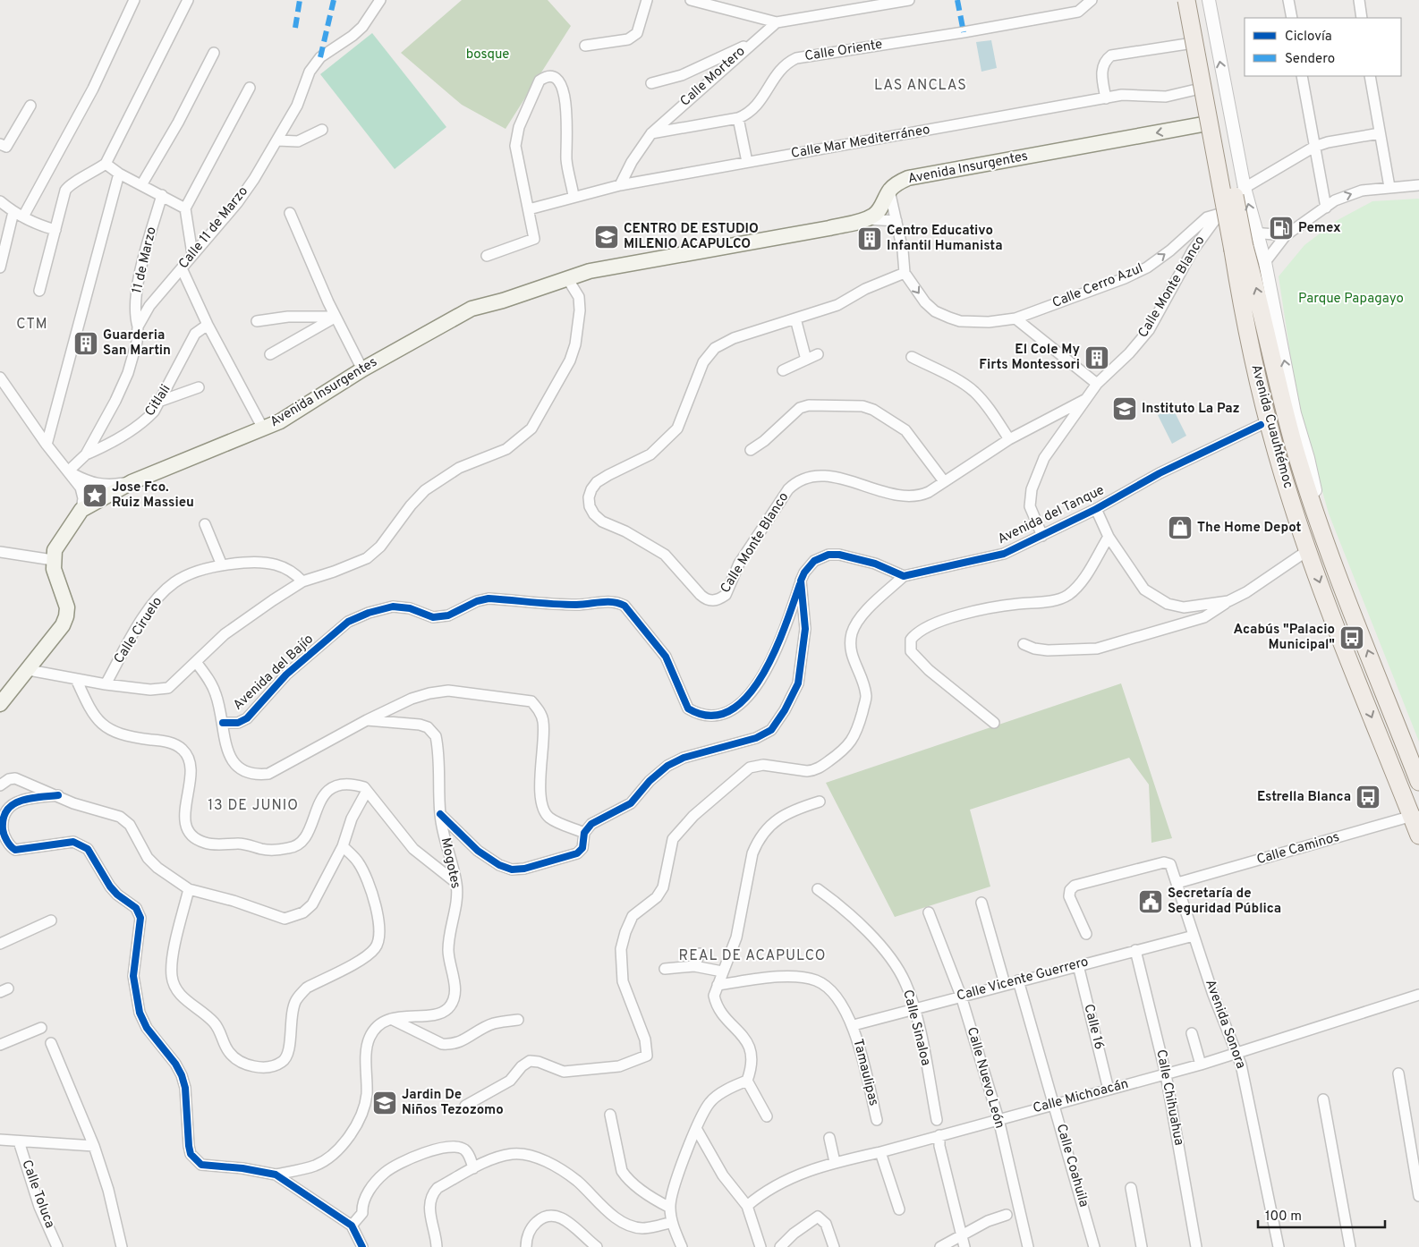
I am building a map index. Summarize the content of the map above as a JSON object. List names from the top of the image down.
{
  "streets": {
    "main road": ["Avenida Insurgentes", "Avenida Cuauhtémoc"],
    "street": [
      "Calle Oriente",
      "Calle Mortero",
      "Calle Mar Mediterráneo",
      "Calle 11 de Marzo",
      "11 de Marzo",
      "Calle Cerro Azul",
      "Calle Monte Blanco",
      "Citlali",
      "Avenida del Tanque",
      "Calle Ciruelo",
      "Avenida del Bajío",
      "Calle Caminos",
      "Mogotes",
      "Calle Vicente Guerrero",
      "Avenida Sonora",
      "Calle 16",
      "Calle Sinaloa",
      "Tamaulipas",
      "Calle Nuevo León",
      "Calle Michoacán",
      "Calle Chihuahua",
      "Calle Coahuila",
      "Calle Toluca"
    ]
  },
  "crossings": [
    ["Calle Oriente", "Calle Mortero"],
    ["Calle 11 de Marzo", "11 de Marzo"],
    ["Calle 11 de Marzo", "Citlali"],
    ["Calle Cerro Azul", "Calle Monte Blanco"],
    ["Avenida Cuauhtémoc", "Calle Caminos"],
    ["Calle Caminos", "Avenida Sonora"],
    ["Calle Vicente Guerrero", "Avenida Sonora"],
    ["Calle Vicente Guerrero", "Calle 16"],
    ["Calle Vicente Guerrero", "Calle Sinaloa"],
    ["Calle Vicente Guerrero", "Tamaulipas"],
    ["Calle Vicente Guerrero", "Calle Nuevo León"],
    ["Calle Vicente Guerrero", "Calle Chihuahua"],
    ["Calle Vicente Guerrero", "Calle Coahuila"],
    ["Avenida Sonora", "Calle Michoacán"],
    ["Calle 16", "Calle Michoacán"],
    ["Calle Nuevo León", "Calle Michoacán"],
    ["Calle Michoacán", "Calle Chihuahua"],
    ["Calle Michoacán", "Calle Coahuila"]
  ],
  "one_way": ["Calle Cerro Azul"],
  "districts": [
    "LAS ANCLAS",
    "CTM",
    "13 DE JUNIO",
    "REAL DE ACAPULCO"
  ],
  "parks": ["bosque", "Parque Papagayo"],
  "places": {
    "fuel station": ["Pemex"],
    "school or university": ["CENTRO DE ESTUDIO MILENIO ACAPULCO", "Instituto La Paz", "Jardin De Niños Tezozomo"],
    "building": ["Centro Educativo Infantil Humanista", "Guarderia San Martin", "El Cole My Firts Montessori"],
    "place": ["Jose Fco. Ruiz Massieu"],
    "shop": ["The Home Depot"],
    "bus stop": ["Acabús \"Palacio Municipal\"", "Estrella Blanca"],
    "public building": ["Secretaría de Seguridad Pública"]
  },
  "legend": ["Ciclovía", "Sendero"],
  "scale_bar": "100 m"
}
